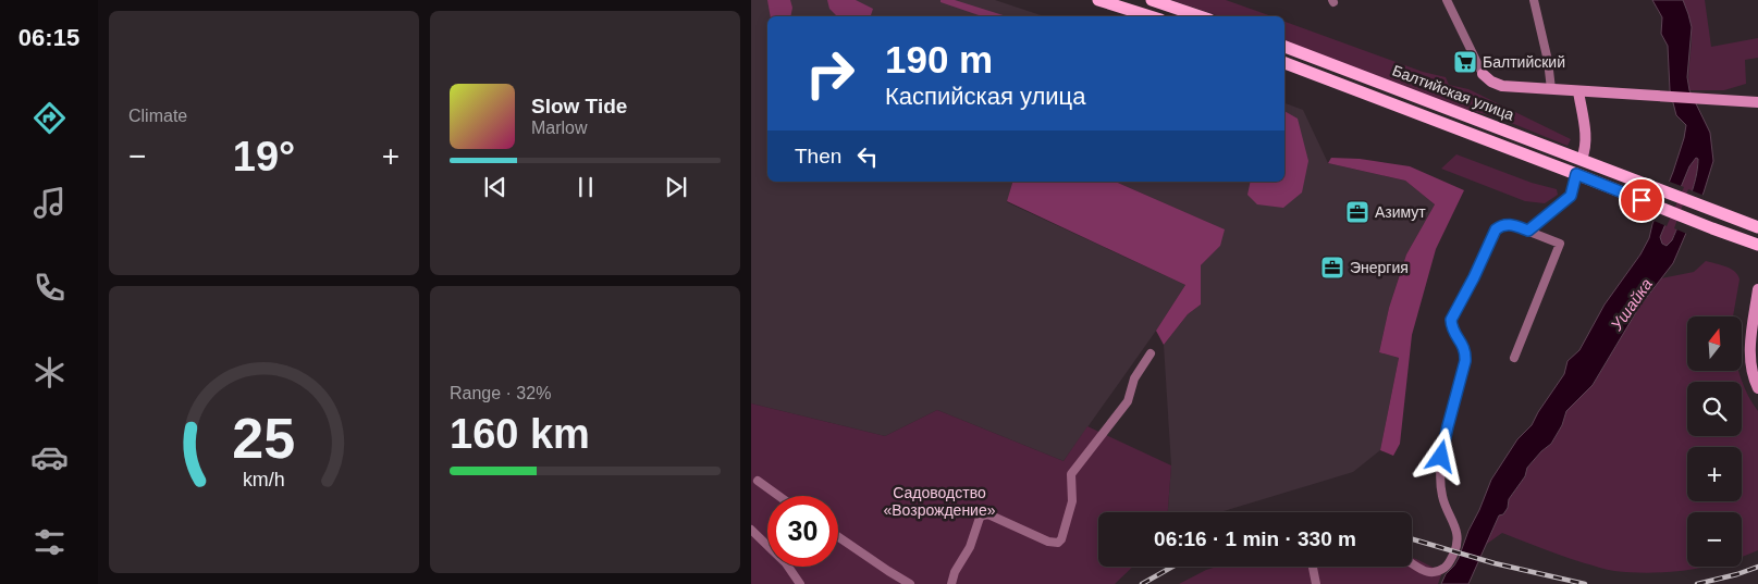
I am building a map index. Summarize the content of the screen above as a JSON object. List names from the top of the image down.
{
  "streets": {
    "main road": ["Балтийская улица"]
  },
  "water": ["Ушайка"],
  "parks": ["Садоводство «Возрождение»"],
  "places": {
    "supermarket": ["Балтийский"],
    "office": ["Азимут", "Энергия"]
  },
  "north": "top",
  "page": {
    "tabs": "06:15",
    "tile": [
      "Climate",
      ["Range · 32%", "160 km"]
    ],
    "turn": ["190 m", "Каспийская улица"],
    "song": ["Slow Tide", "Marlow"],
    "then": "Then",
    "heat": ["−", "19°", "+"],
    "map_buttons": ["+", "−"],
    "limit": "30",
    "trip": "06:16 · 1 min · 330 m",
    "gauge": ["25", "km/h"]
  }
}
